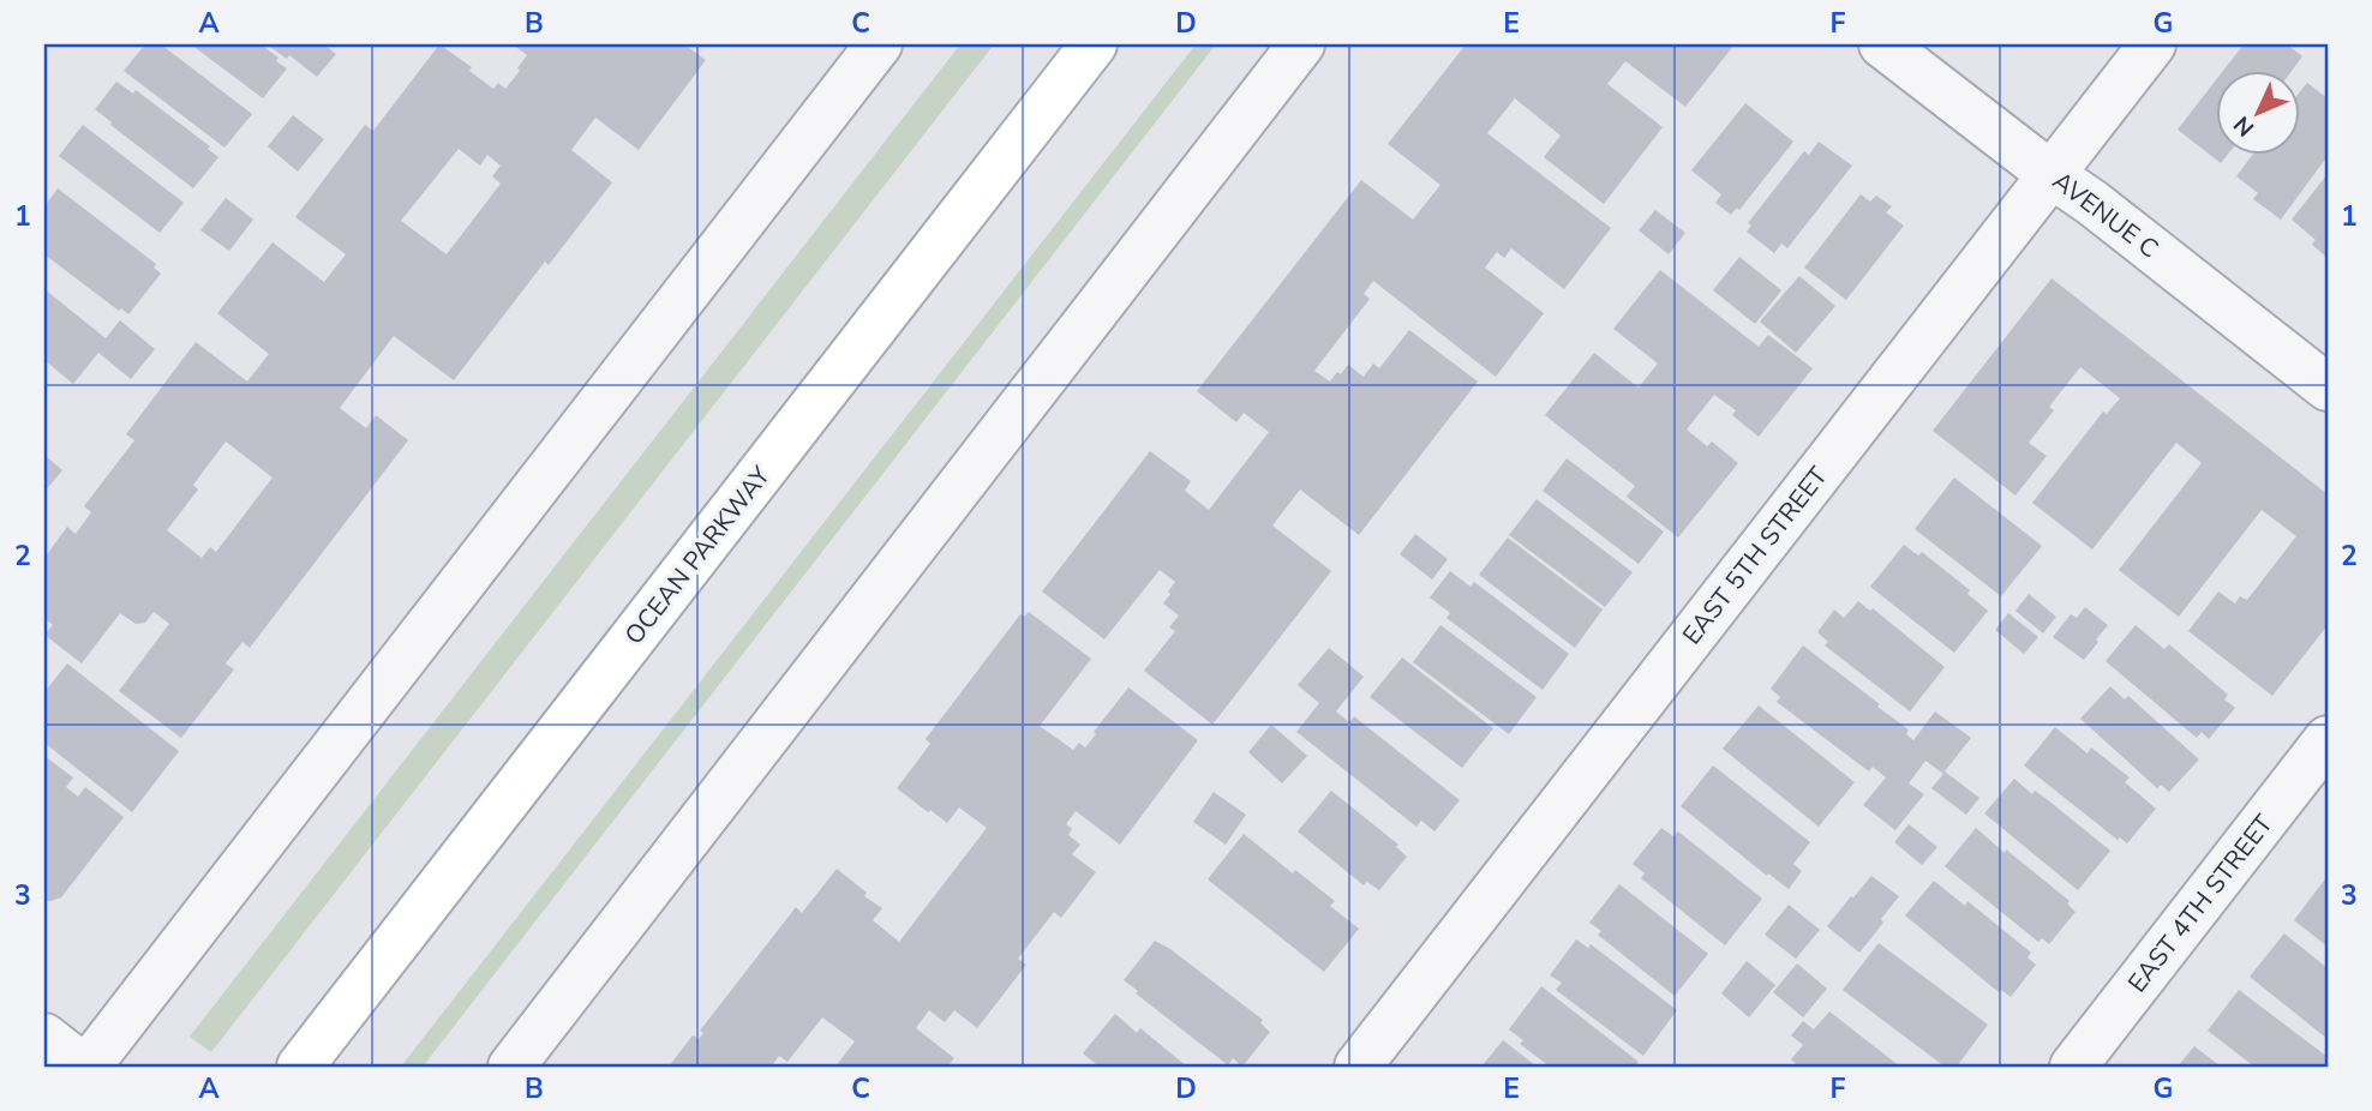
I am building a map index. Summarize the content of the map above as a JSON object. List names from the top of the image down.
{
  "streets": {
    "main road": ["OCEAN PARKWAY"],
    "street": ["AVENUE C", "EAST 5TH STREET", "EAST 4TH STREET"]
  },
  "crossings": [
    ["AVENUE C", "EAST 5TH STREET"]
  ],
  "north": "bottom left",
  "grid": {
    "columns": [
      "A",
      "B",
      "C",
      "D",
      "E",
      "F",
      "G"
    ],
    "rows": ["1", "2", "3"]
  }
}
